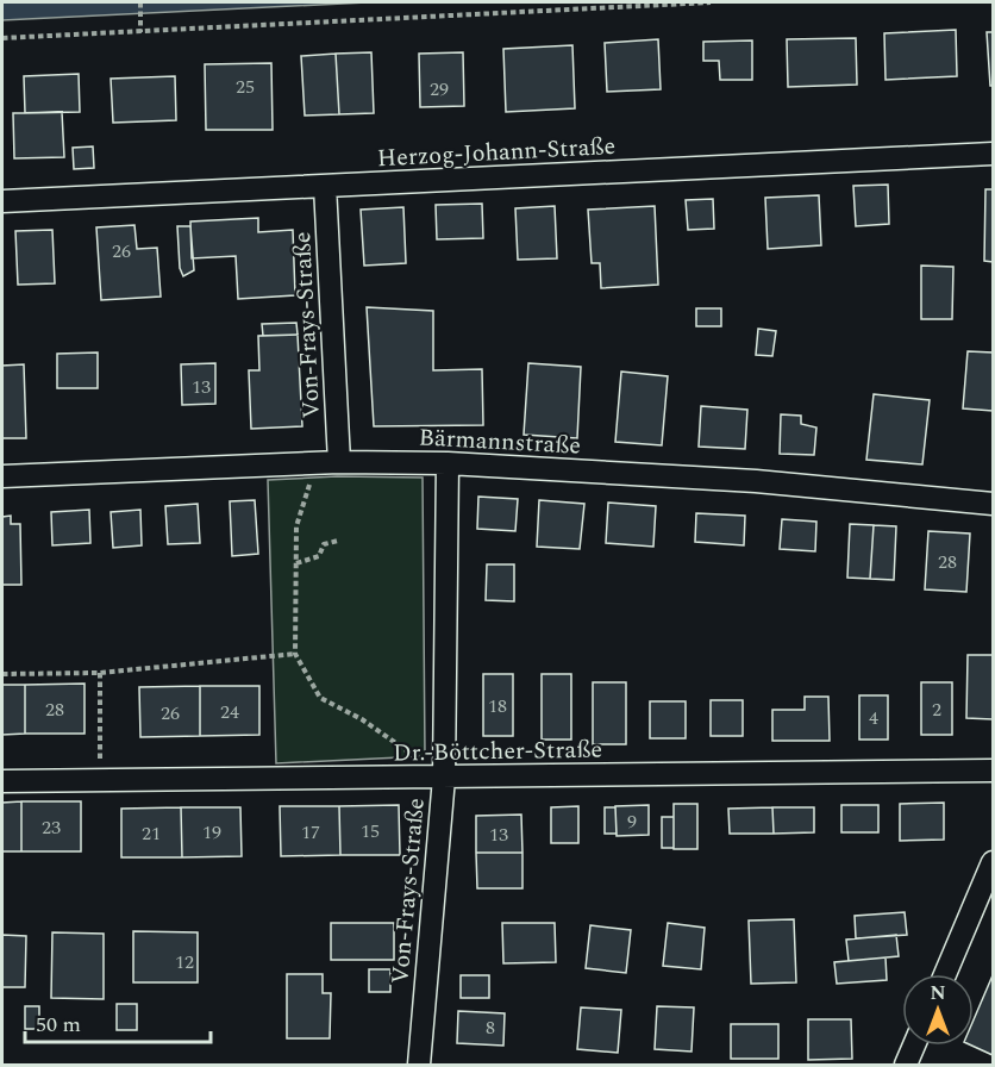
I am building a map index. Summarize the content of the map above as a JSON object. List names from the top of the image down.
{
  "streets": {
    "street": [
      "Herzog-Johann-Straße",
      "Von-Frays-Straße",
      "Bärmannstraße",
      "Dr.-Böttcher-Straße"
    ]
  },
  "crossings": [
    ["Herzog-Johann-Straße", "Von-Frays-Straße"],
    ["Von-Frays-Straße", "Bärmannstraße"],
    ["Von-Frays-Straße", "Dr.-Böttcher-Straße"]
  ],
  "house_numbers": [
    "25",
    "29",
    "26",
    "13",
    "28",
    "18",
    "28",
    "2",
    "24",
    "26",
    "4",
    "9",
    "23",
    "15",
    "19",
    "17",
    "21",
    "13",
    "12",
    "8"
  ],
  "scale_bar": "50 m",
  "north": "top"
}
